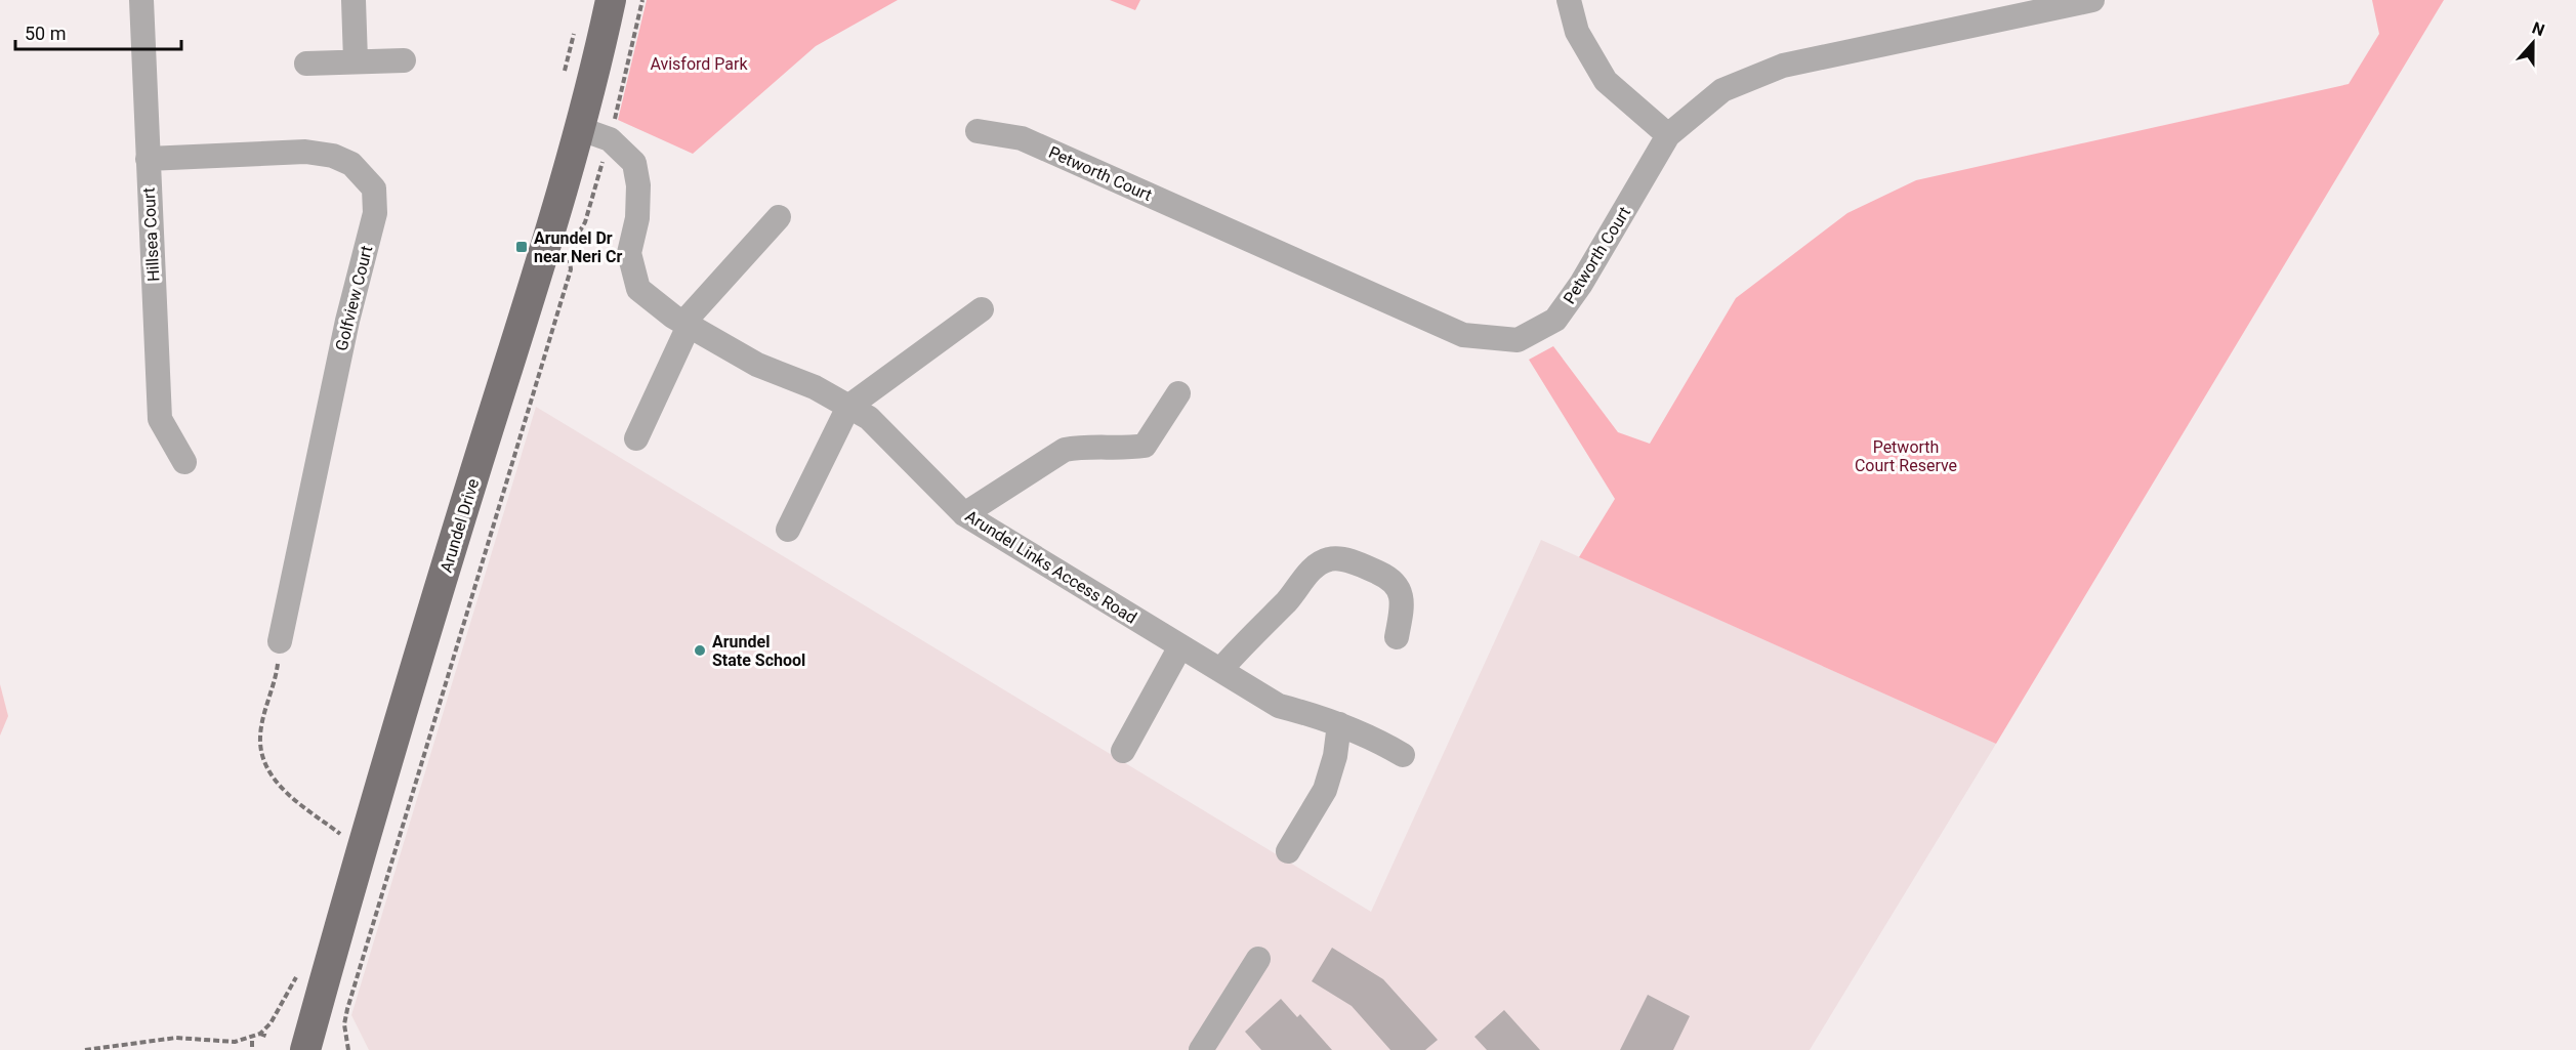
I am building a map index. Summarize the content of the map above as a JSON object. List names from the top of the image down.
{
  "streets": {
    "main road": ["Arundel Drive"],
    "street": [
      "Petworth Court",
      "Hillsea Court",
      "Golfview Court",
      "Arundel Links Access Road"
    ]
  },
  "crossings": [
    ["Hillsea Court", "Golfview Court"],
    ["Arundel Drive", "Arundel Links Access Road"]
  ],
  "parks": ["Avisford Park", "Petworth Court Reserve"],
  "places": {
    "transit": ["Arundel Dr near Neri Cr"],
    "other": ["Arundel State School"]
  },
  "scale_bar": "50 m",
  "north": "top"
}
